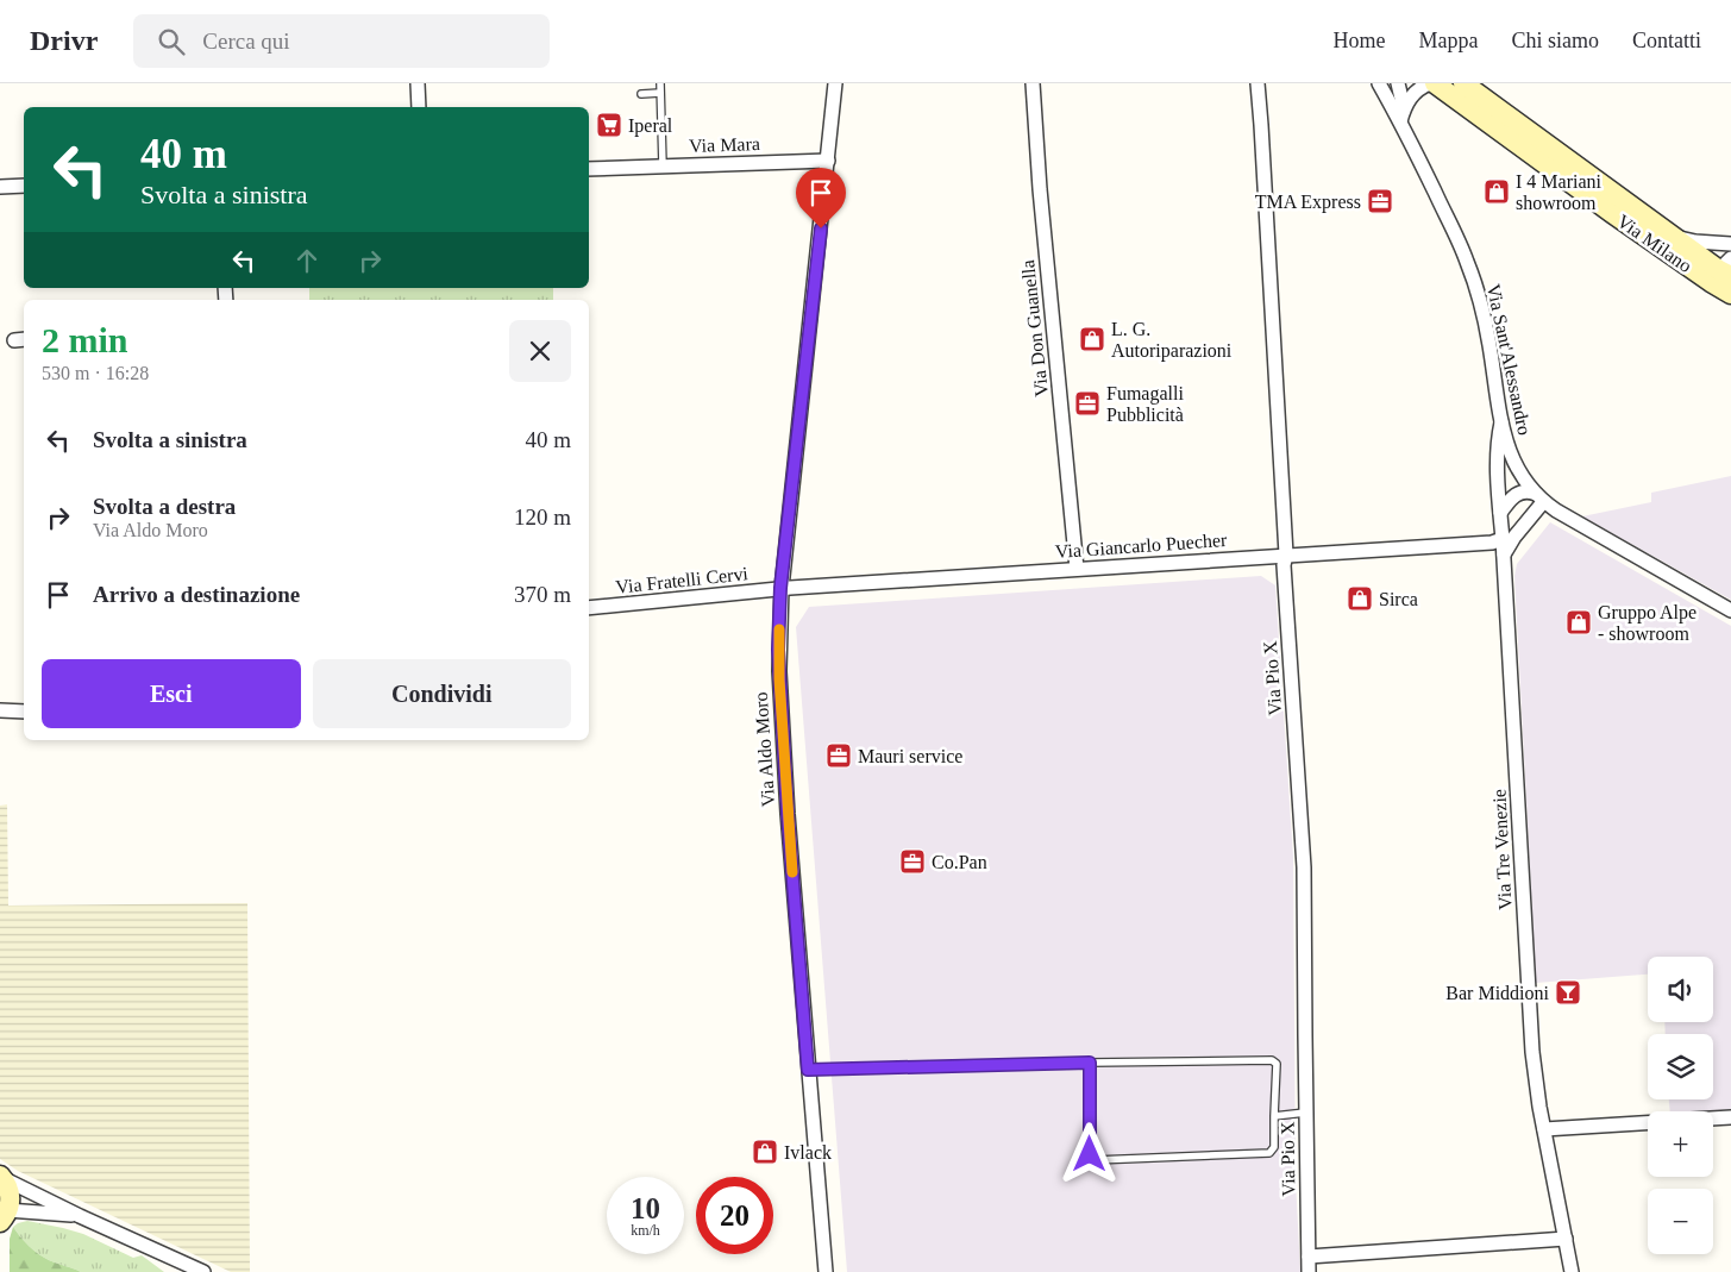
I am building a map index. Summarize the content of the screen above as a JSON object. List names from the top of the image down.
{
  "streets": {
    "main road": ["Via Milano"],
    "street": [
      "Via Mara",
      "Via Don Guanella",
      "Via Sant'Alessandro",
      "Via Giancarlo Puecher",
      "Via Fratelli Cervi",
      "Via Pio X",
      "Via Aldo Moro",
      "Via Tre Venezie"
    ]
  },
  "crossings": [
    ["Via Mara", "Via Aldo Moro"],
    ["Via Don Guanella", "Via Giancarlo Puecher"],
    ["Via Sant'Alessandro", "Via Tre Venezie"],
    ["Via Giancarlo Puecher", "Via Fratelli Cervi"],
    ["Via Giancarlo Puecher", "Via Pio X"],
    ["Via Giancarlo Puecher", "Via Aldo Moro"],
    ["Via Giancarlo Puecher", "Via Tre Venezie"],
    ["Via Fratelli Cervi", "Via Aldo Moro"]
  ],
  "places": {
    "supermarket": ["Iperal"],
    "shop": [
      "I 4 Mariani showroom",
      "L. G. Autoriparazioni",
      "Sirca",
      "Gruppo Alpe - showroom",
      "Ivlack"
    ],
    "office": [
      "TMA Express",
      "Fumagalli Pubblicità",
      "Mauri service",
      "Co.Pan"
    ],
    "bar": ["Bar Middioni"]
  },
  "page": {
    "header": "Drivr",
    "search": "Cerca qui",
    "nav": [
      "Home",
      "Mappa",
      "Chi siamo",
      "Contatti"
    ],
    "turn": ["40 m", "Svolta a sinistra"],
    "heading": ["2 min", "530 m · 16:28"],
    "list": [
      {
        "name": "Svolta a sinistra",
        "value": "40 m"
      },
      {
        "name": "Svolta a destra",
        "note": "Via Aldo Moro",
        "value": "120 m"
      },
      {
        "name": "Arrivo a destinazione",
        "value": "370 m"
      }
    ],
    "buttons": ["Esci", "Condividi"],
    "map_buttons": ["+", "−"],
    "speed": "10 km/h",
    "limit": "20"
  }
}
